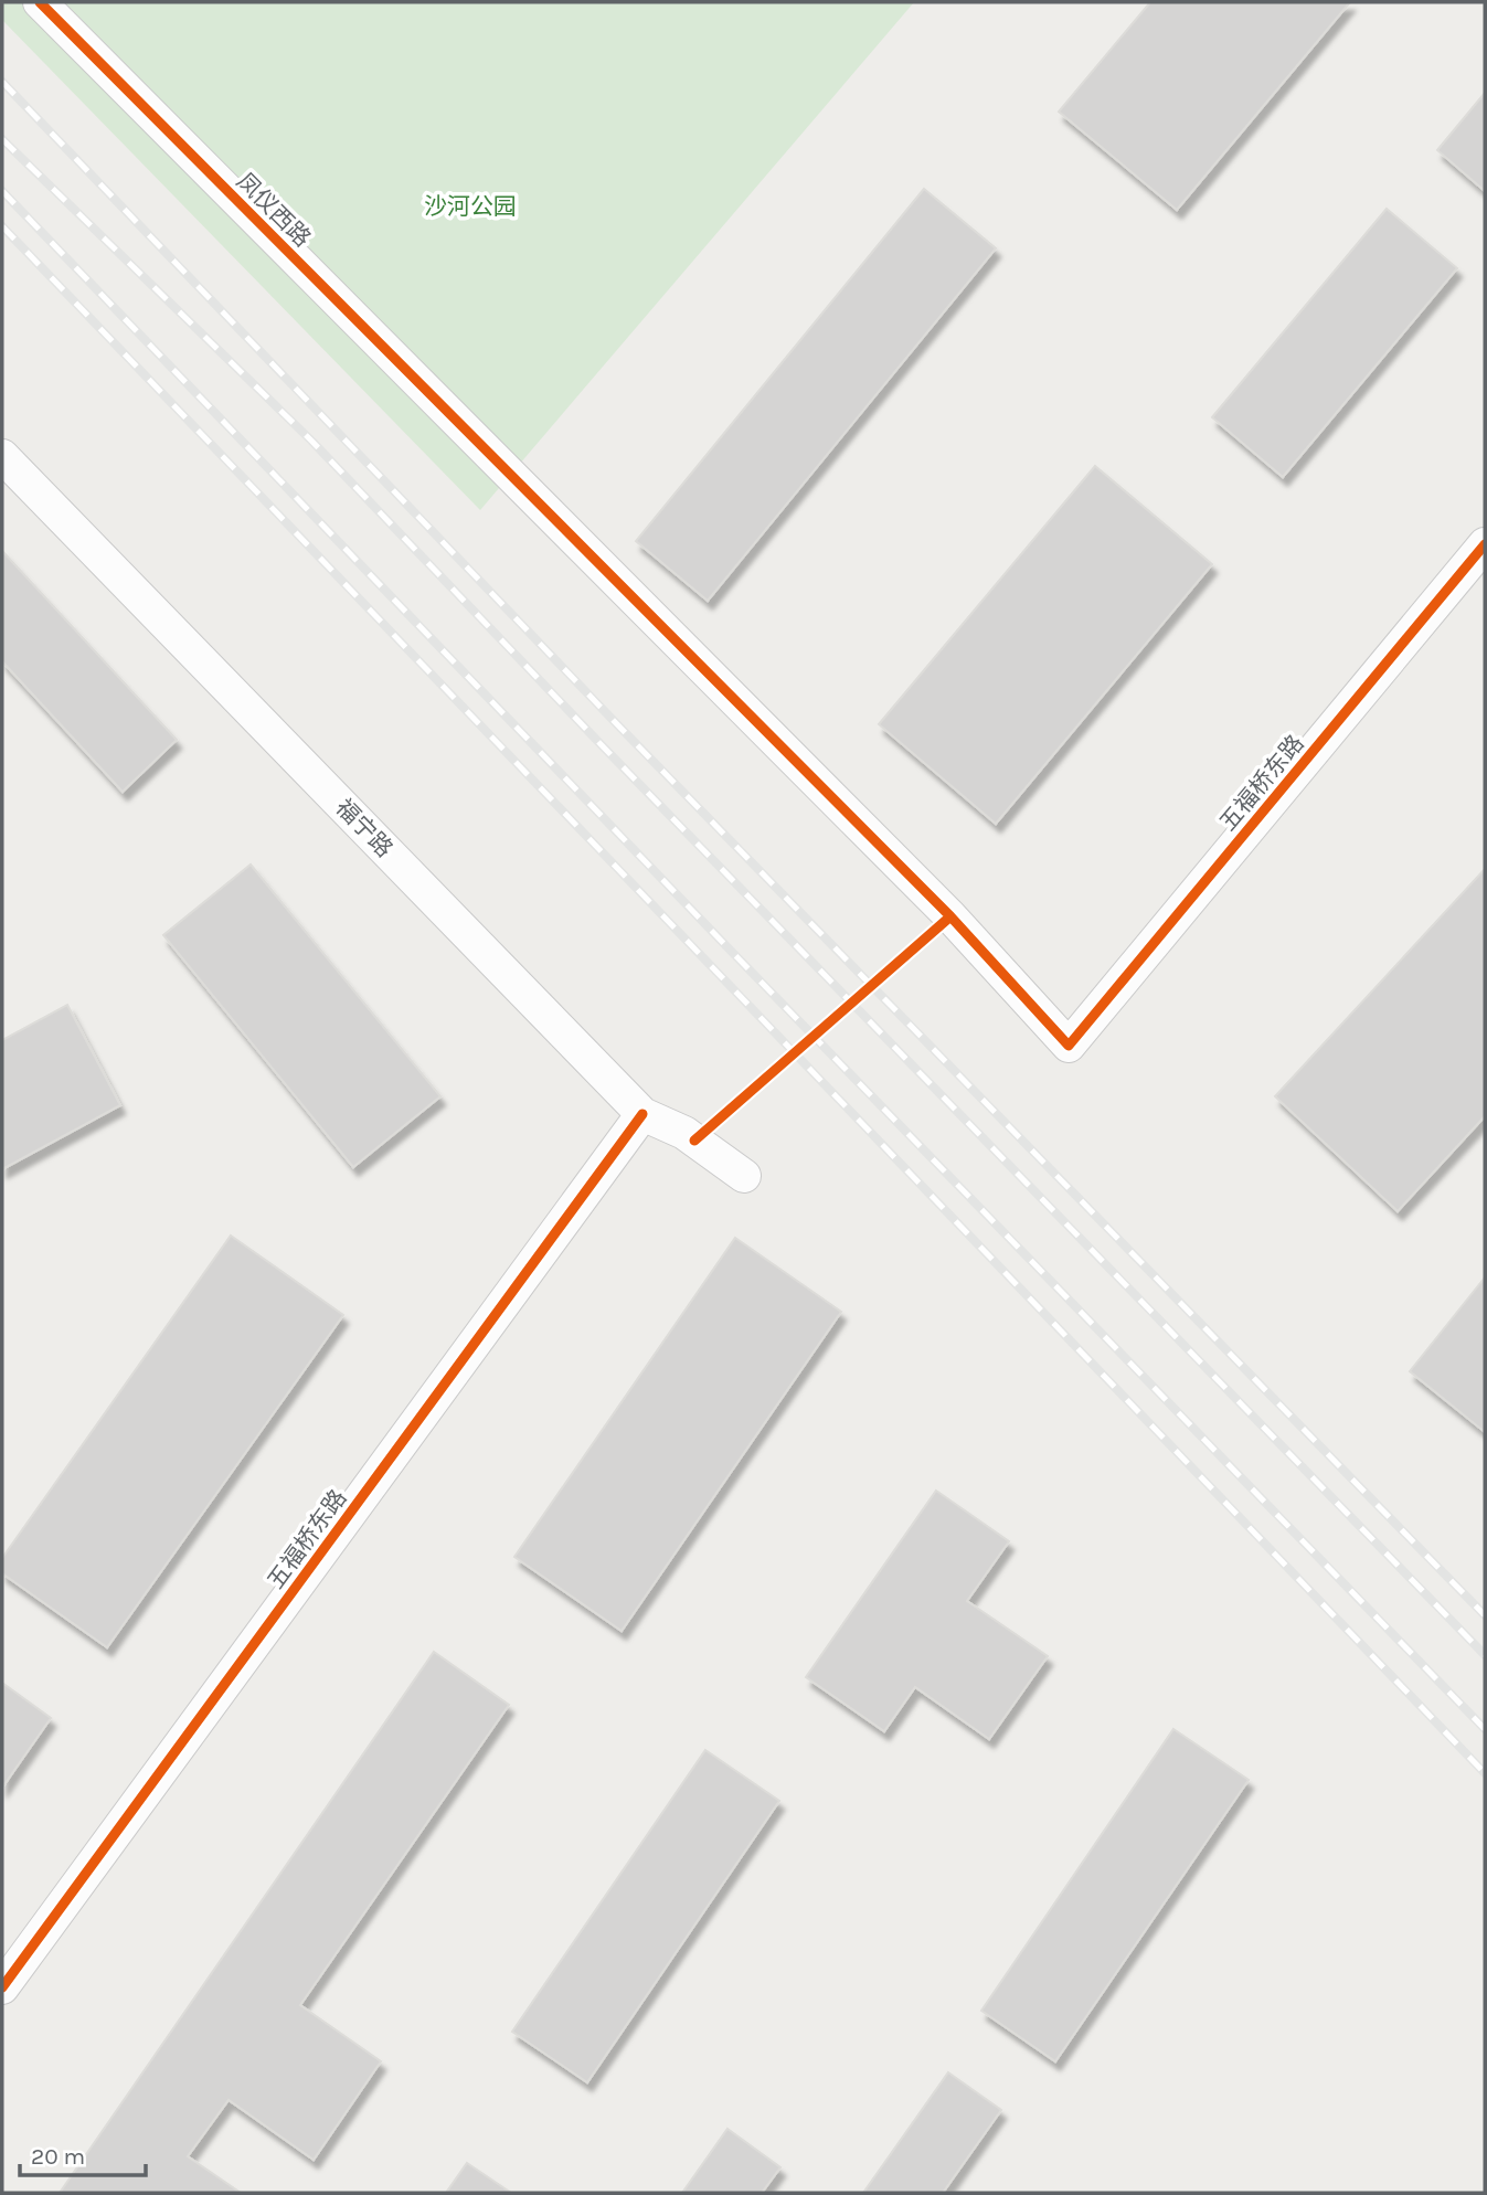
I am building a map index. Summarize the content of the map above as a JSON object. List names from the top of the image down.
{
  "streets": {
    "street": ["凤仪西路", "五福桥东路", "福宁路"]
  },
  "crossings": [
    ["凤仪西路", "五福桥东路"],
    ["五福桥东路", "福宁路"]
  ],
  "parks": ["沙河公园"],
  "scale_bar": "20 m"
}
